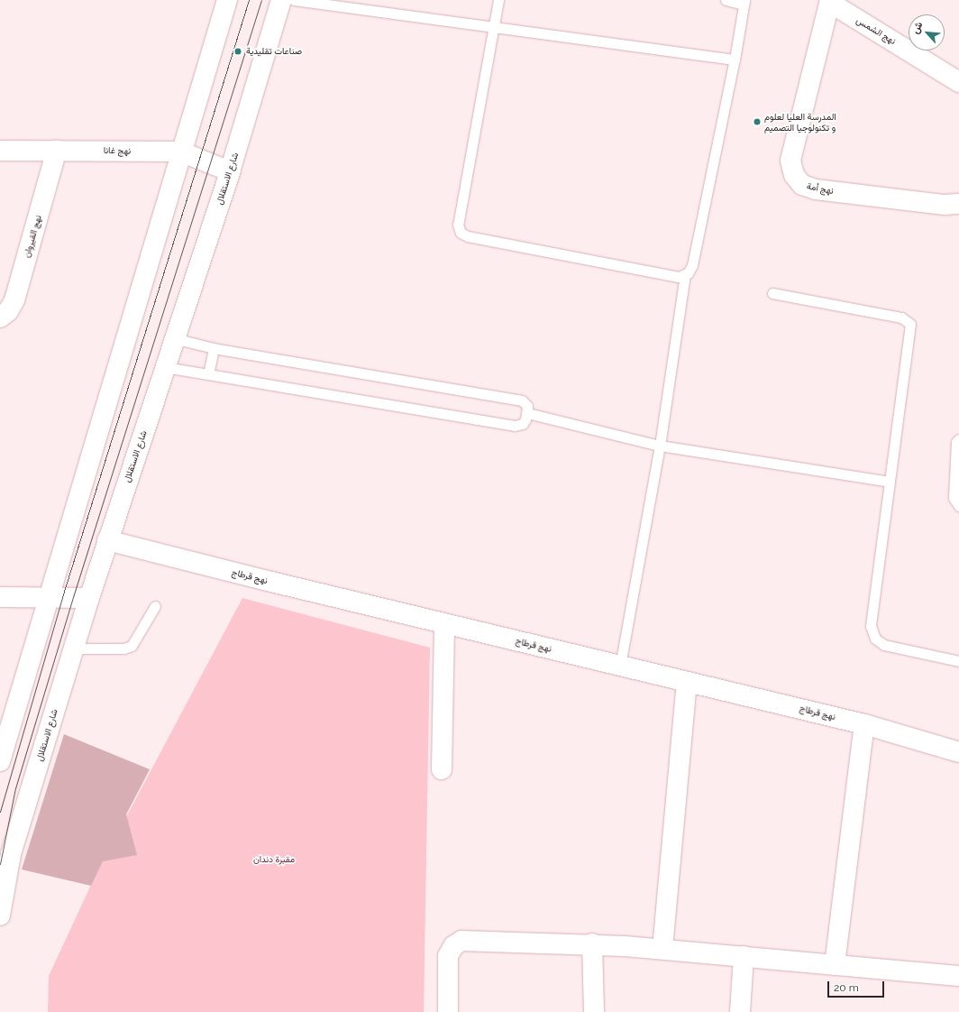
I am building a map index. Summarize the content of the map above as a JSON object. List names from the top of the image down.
{
  "streets": {
    "main road": [
      "نهج الشمس",
      "نهج غانا",
      "شارع الاستقلال",
      "نهج أمة",
      "نهج القيروان",
      "نهج قرطاج"
    ]
  },
  "crossings": [
    ["نهج الشمس", "نهج أمة"],
    ["نهج غانا", "شارع الاستقلال"],
    ["نهج غانا", "نهج القيروان"],
    ["شارع الاستقلال", "نهج قرطاج"]
  ],
  "parks": ["مقبرة دندان"],
  "places": ["صناعات تقليدية", "المدرسة العليا لعلوم و تكنولوجيا التصميم"],
  "scale_bar": "20 m",
  "north": "top left"
}
